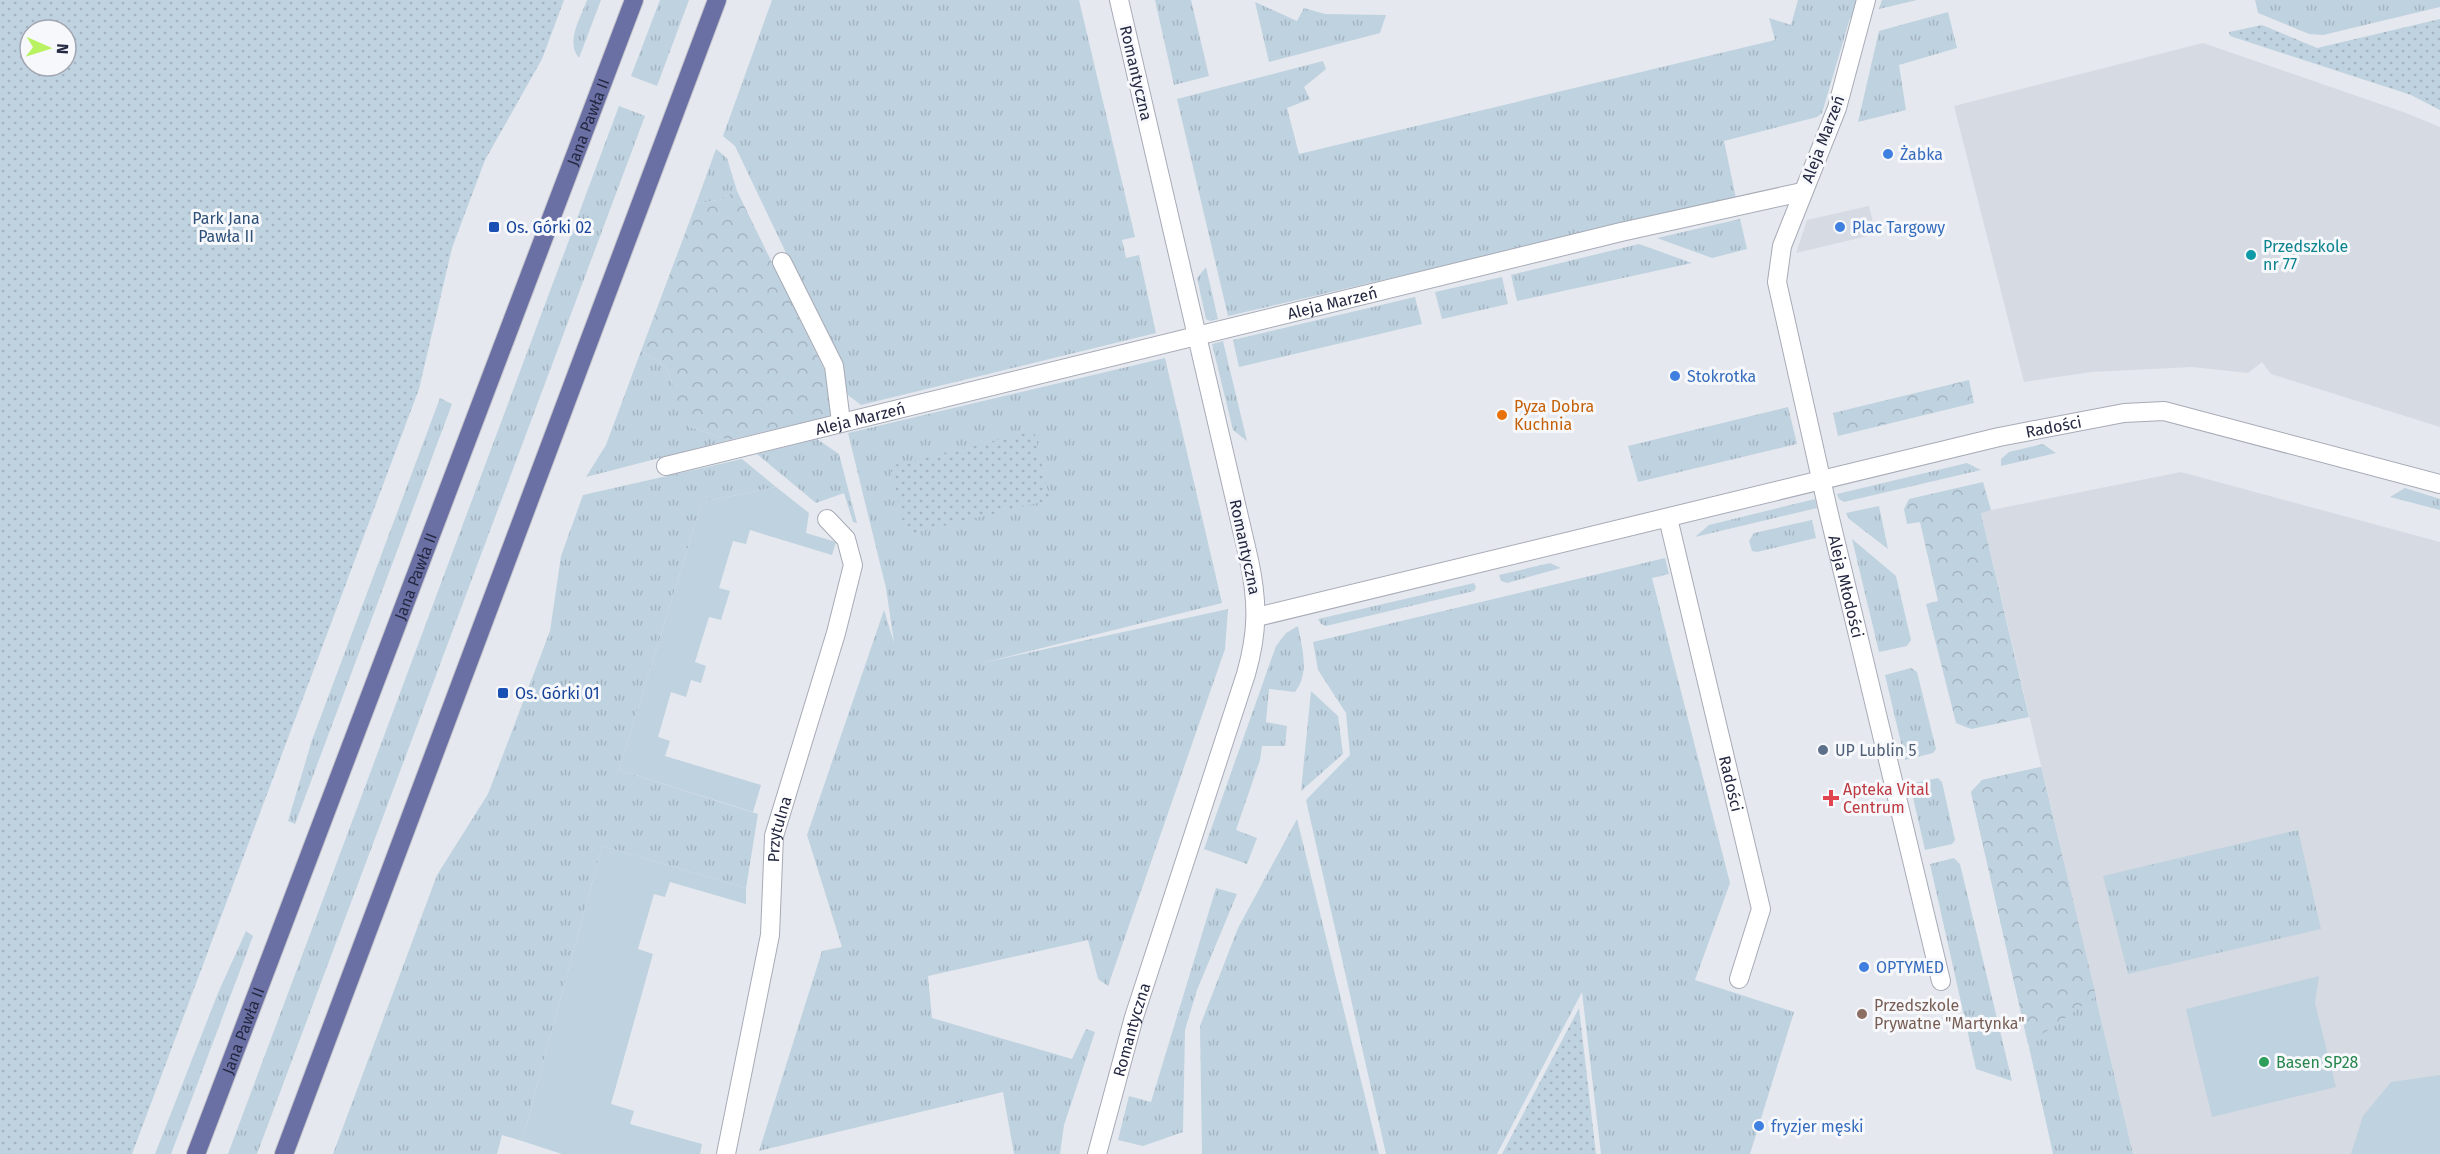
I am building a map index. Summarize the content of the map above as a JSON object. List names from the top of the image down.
{
  "streets": {
    "main road": ["Jana Pawła II"],
    "street": [
      "Romantyczna",
      "Aleja Marzeń",
      "Radości",
      "Aleja Młodości",
      "Przytulna"
    ]
  },
  "crossings": [
    ["Romantyczna", "Aleja Marzeń"],
    ["Romantyczna", "Radości"],
    ["Aleja Marzeń", "Aleja Młodości"],
    ["Radości", "Aleja Młodości"]
  ],
  "parks": ["Park Jana Pawła II"],
  "places": {
    "other": [
      "Żabka",
      "Plac Targowy",
      "Przedszkole nr 77",
      "Stokrotka",
      "Pyza Dobra Kuchnia",
      "UP Lublin 5",
      "OPTYMED",
      "Przedszkole Prywatne \"Martynka\"",
      "Basen SP28",
      "fryzjer męski"
    ],
    "transit": ["Os. Górki 02", "Os. Górki 01"],
    "health": ["Apteka Vital Centrum"]
  },
  "north": "right"
}
